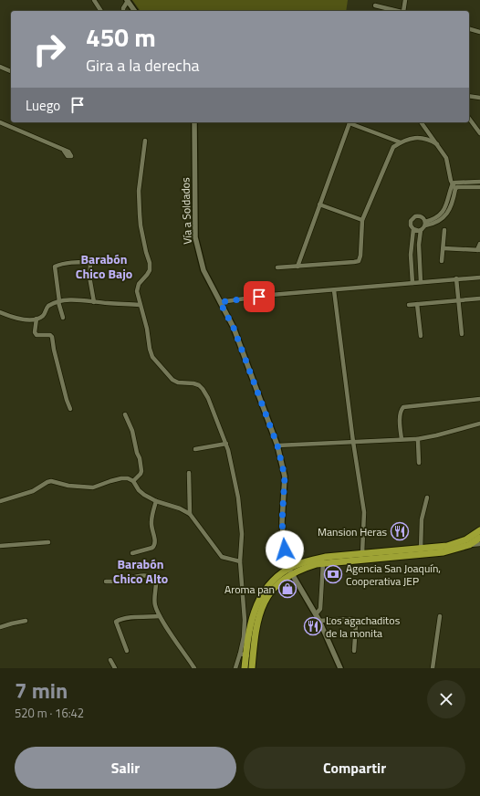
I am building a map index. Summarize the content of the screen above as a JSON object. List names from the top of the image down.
{
  "streets": {
    "street": ["Vía a Soldados"]
  },
  "districts": ["Barabón Chico Bajo", "Barabón Chico Alto"],
  "places": {
    "restaurant": ["Mansion Heras", "Los agachaditos de la monita"],
    "bank": ["Agencia San Joaquín, Cooperativa JEP"],
    "shop": ["Aroma pan"]
  },
  "page": {
    "turn": ["450 m", "Gira a la derecha"],
    "then": "Luego",
    "heading": ["7 min", "520 m · 16:42"],
    "buttons": ["Salir", "Compartir"]
  }
}
